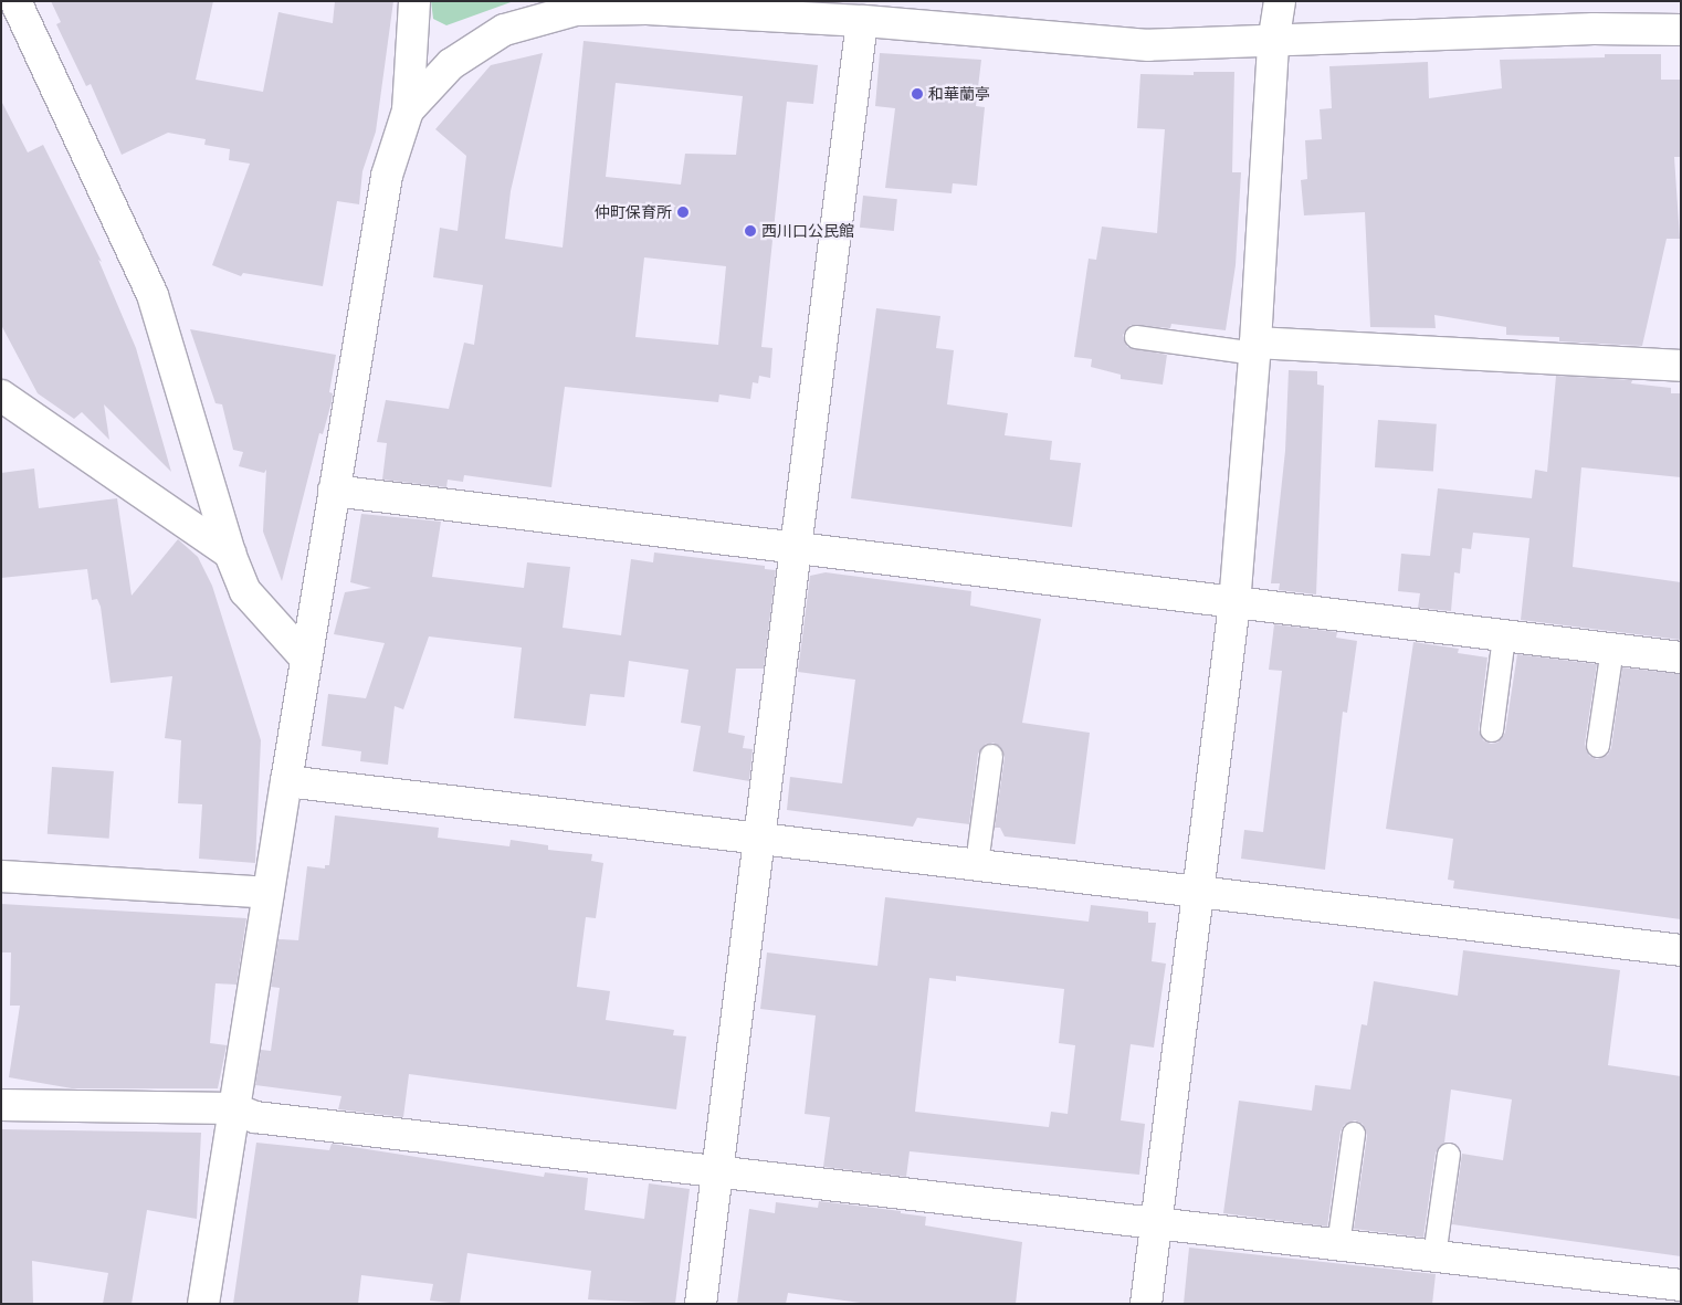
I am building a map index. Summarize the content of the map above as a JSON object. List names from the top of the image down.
{
  "places": ["和華蘭亭", "仲町保育所", "西川口公民館"]
}
